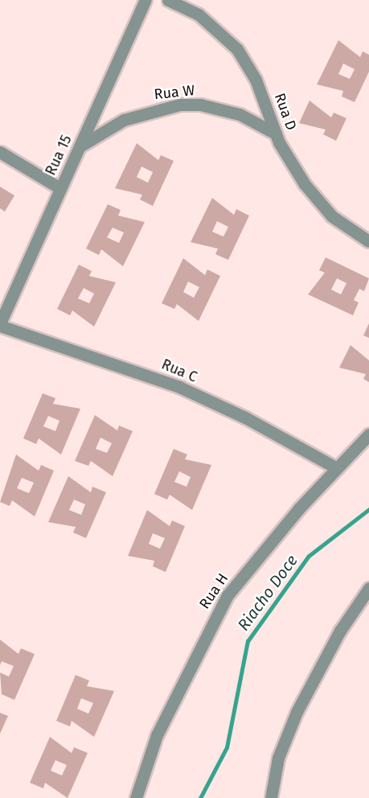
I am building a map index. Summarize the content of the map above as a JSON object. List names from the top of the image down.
{
  "streets": {
    "street": [
      "Rua W",
      "Rua D",
      "Rua 15",
      "Rua C",
      "Rua H"
    ]
  },
  "crossings": [
    ["Rua W", "Rua D"],
    ["Rua W", "Rua 15"],
    ["Rua 15", "Rua C"],
    ["Rua C", "Rua H"]
  ],
  "water": ["Riacho Doce"]
}
